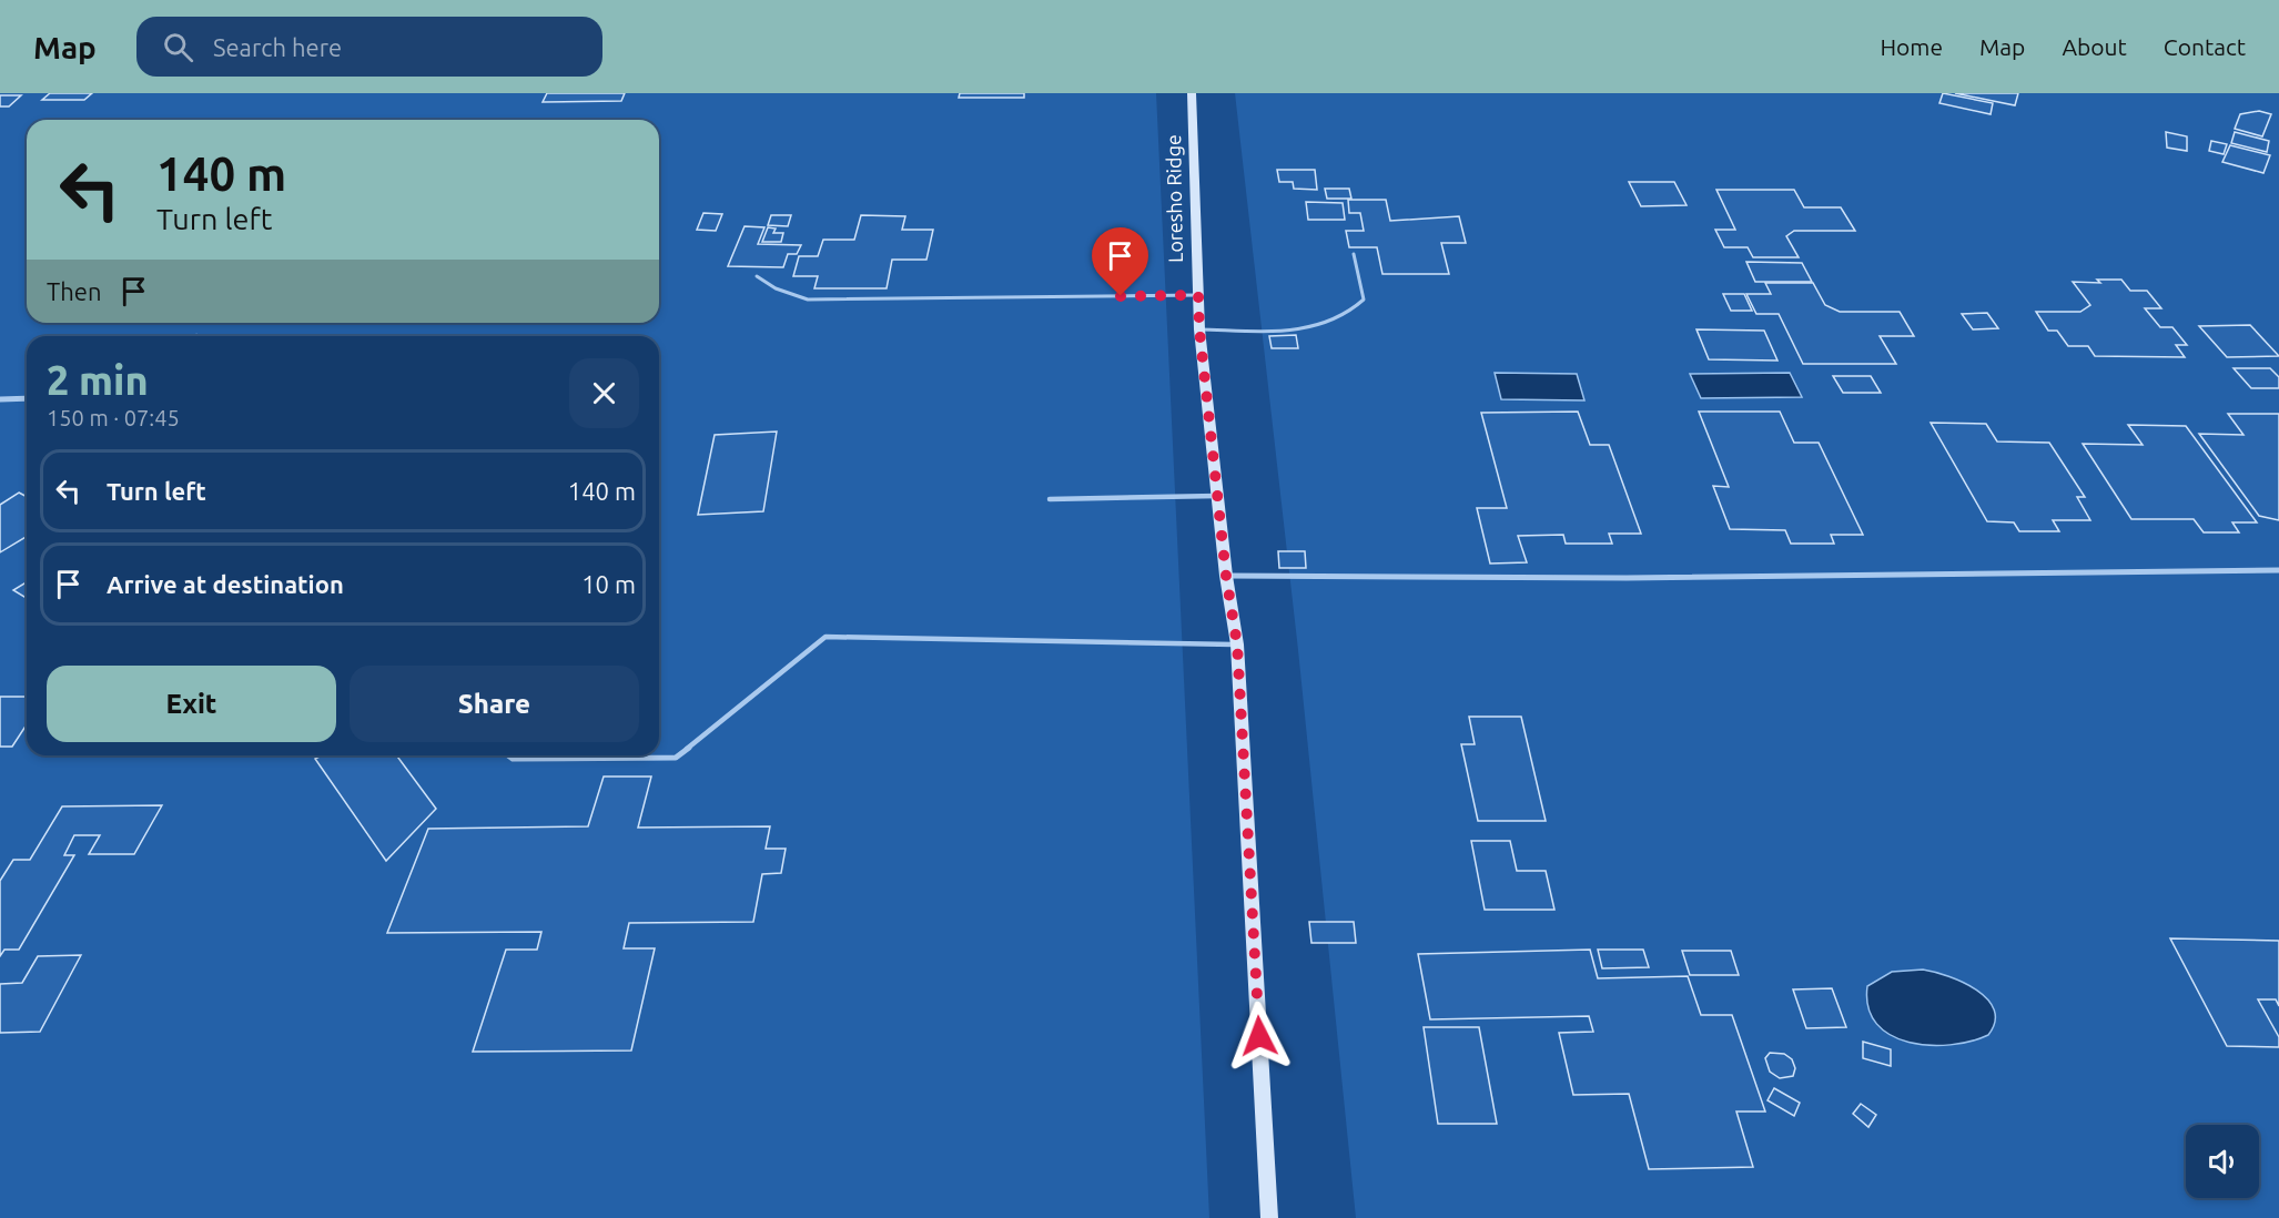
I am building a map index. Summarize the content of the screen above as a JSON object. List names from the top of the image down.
{
  "streets": {
    "main road": ["Loresho Ridge"]
  },
  "page": {
    "header": "Map",
    "search": "Search here",
    "nav": [
      "Home",
      "Map",
      "About",
      "Contact"
    ],
    "turn": ["140 m", "Turn left"],
    "then": "Then",
    "heading": ["2 min", "150 m · 07:45"],
    "list": [
      {
        "name": "Turn left",
        "value": "140 m"
      },
      {
        "name": "Arrive at destination",
        "value": "10 m"
      }
    ],
    "buttons": ["Exit", "Share"]
  }
}
